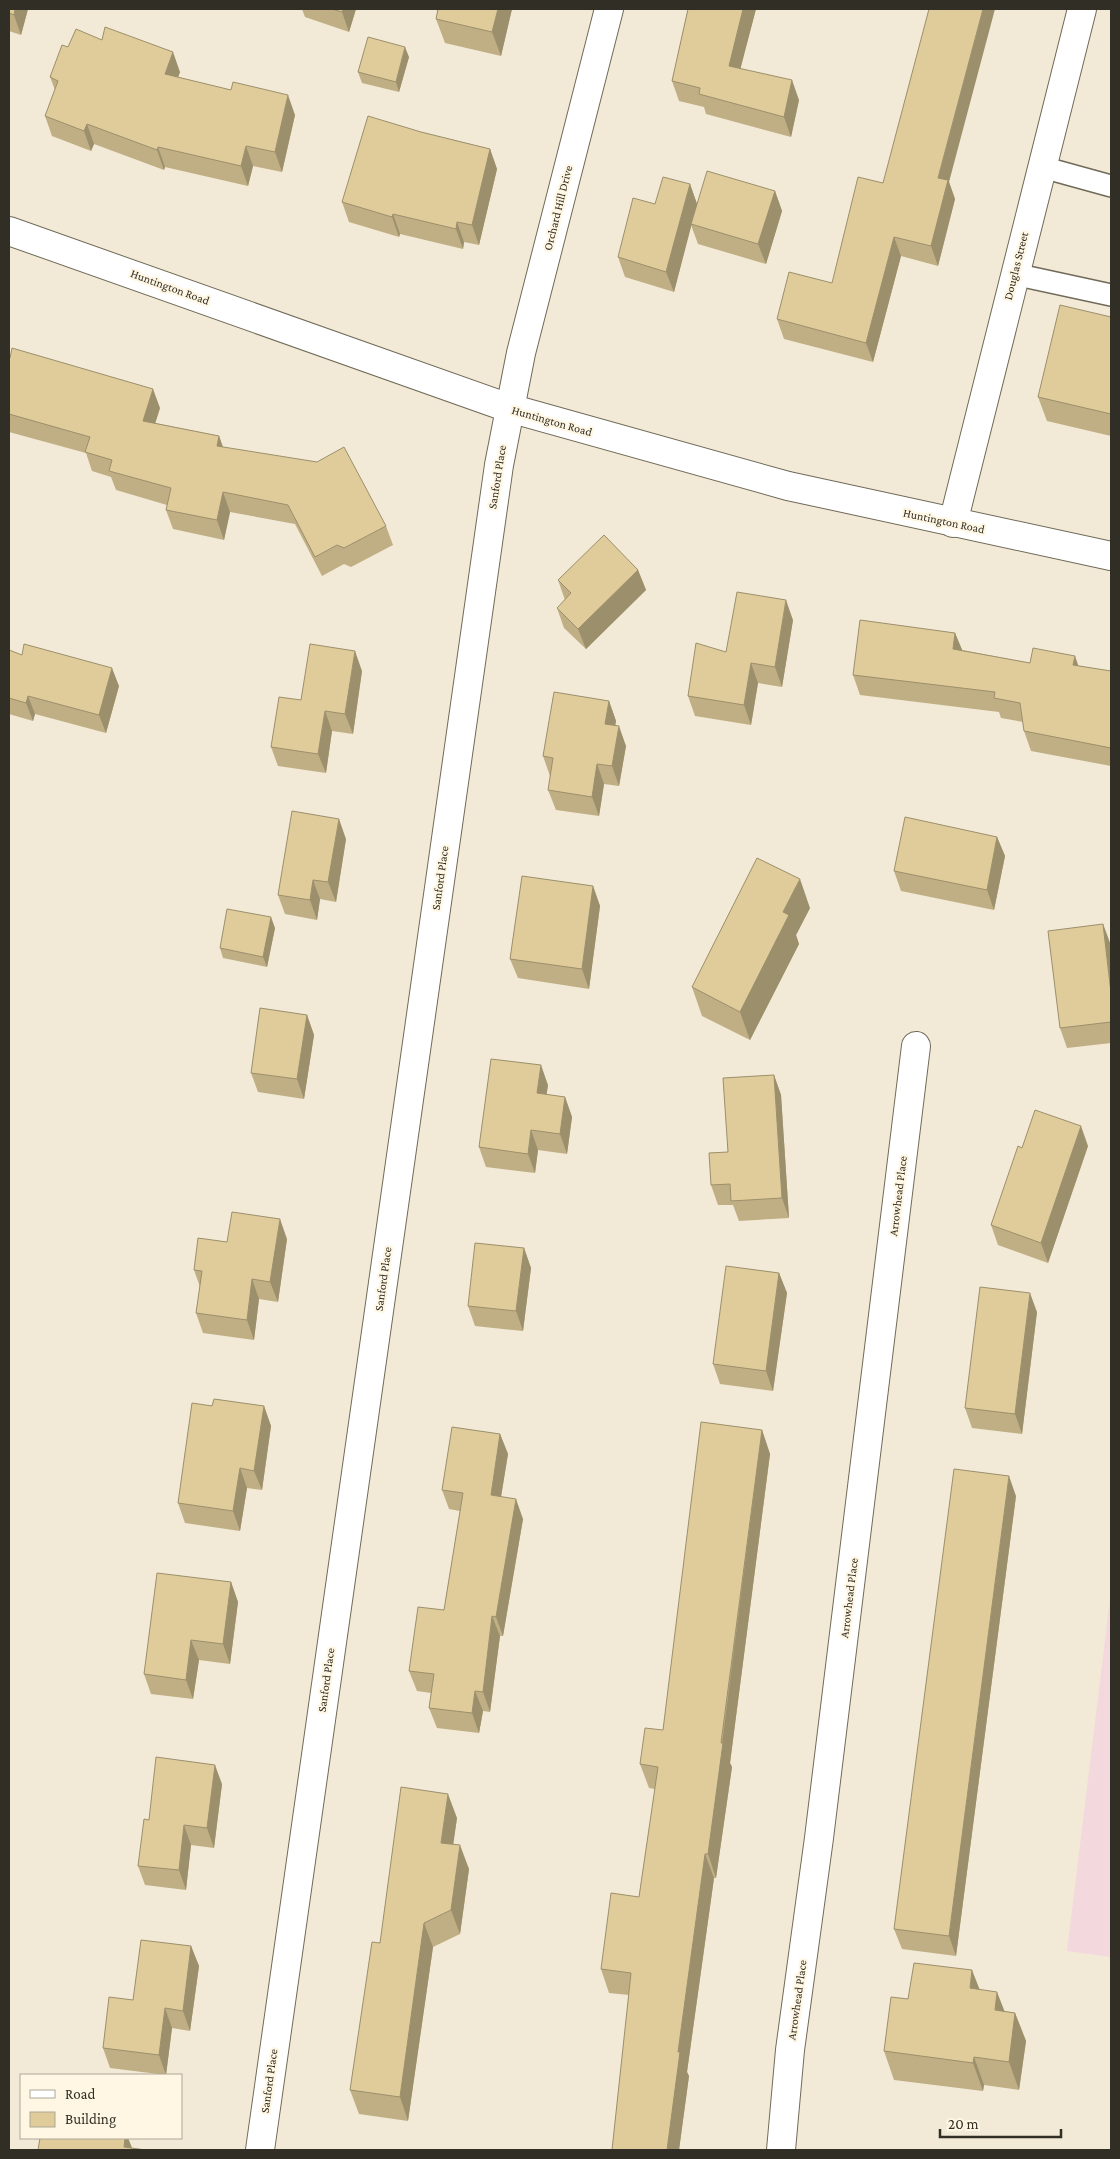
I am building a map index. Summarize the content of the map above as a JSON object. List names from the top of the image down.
{
  "streets": {
    "street": [
      "Orchard Hill Drive",
      "Douglas Street",
      "Huntington Road",
      "Sanford Place",
      "Arrowhead Place"
    ]
  },
  "crossings": [
    ["Orchard Hill Drive", "Huntington Road"],
    ["Orchard Hill Drive", "Sanford Place"],
    ["Douglas Street", "Huntington Road"],
    ["Huntington Road", "Sanford Place"]
  ],
  "legend": ["Road", "Building"],
  "scale_bar": "20 m"
}
